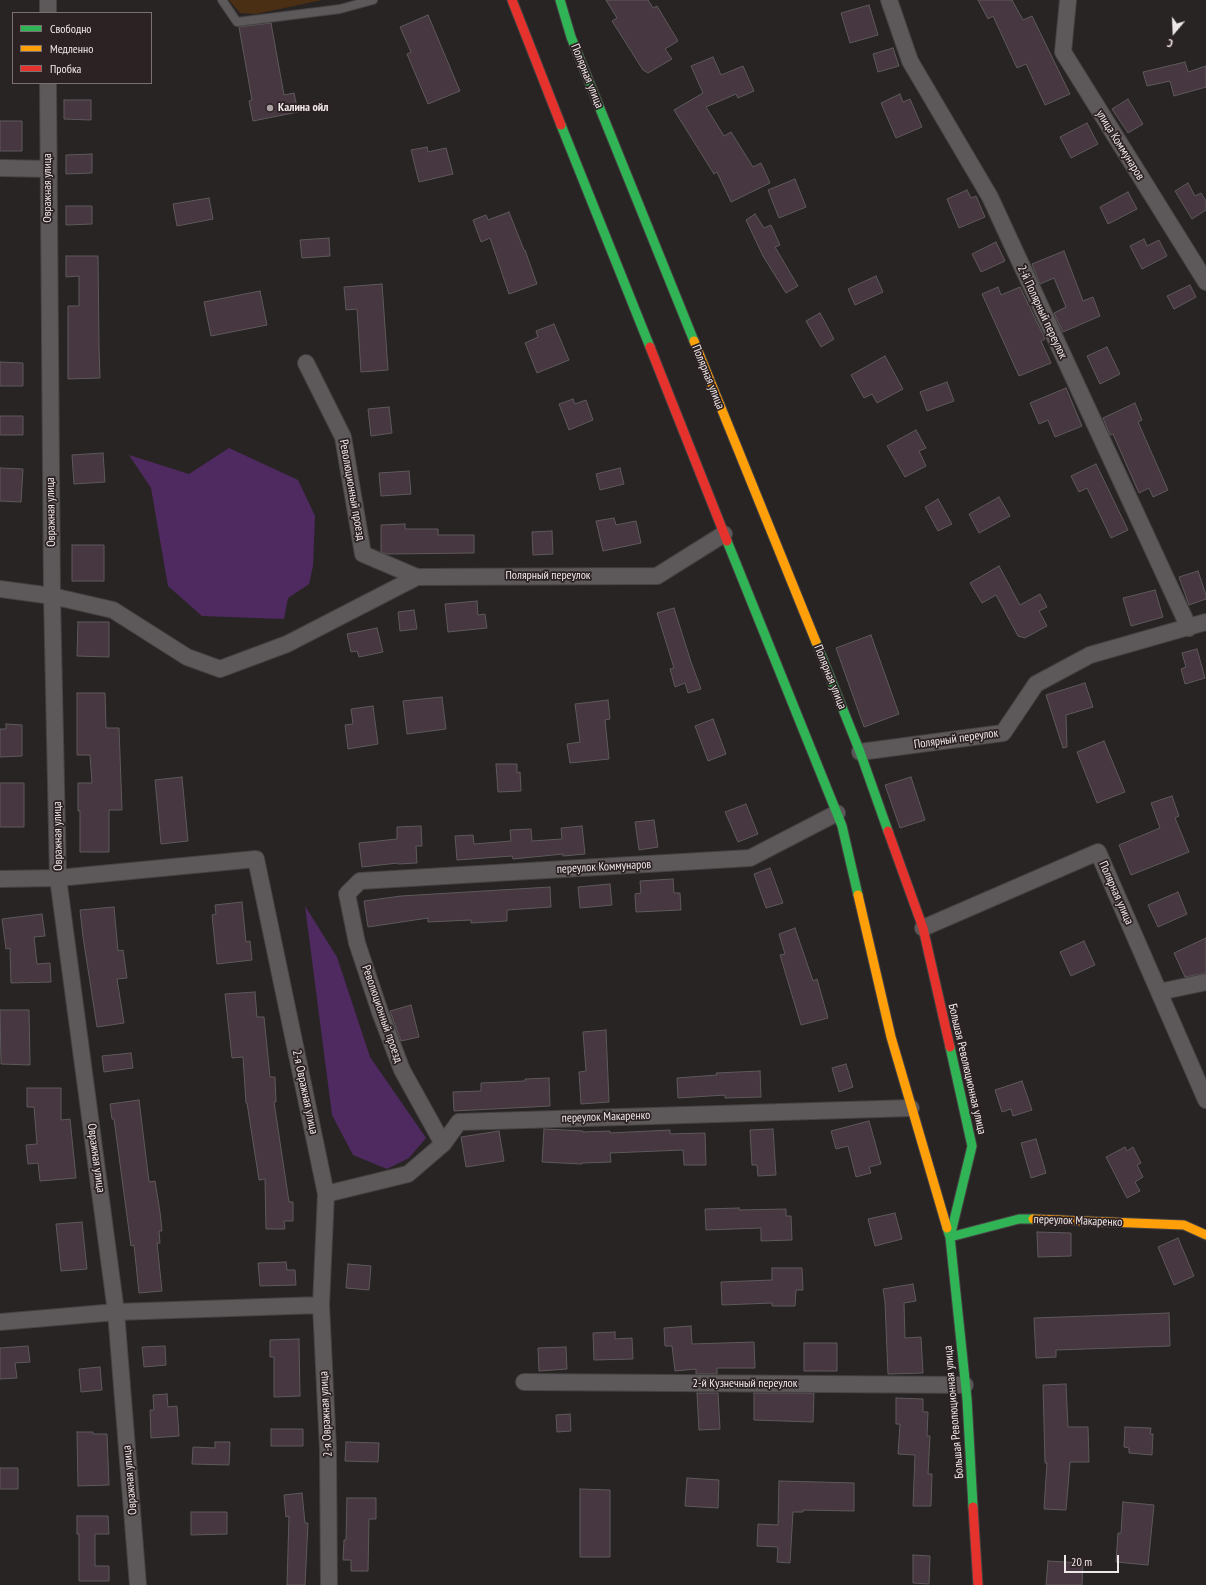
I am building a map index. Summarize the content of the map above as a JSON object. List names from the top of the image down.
{
  "streets": {
    "street": [
      "Полярная улица",
      "улица Коммунаров",
      "Овражная улица",
      "2-й Полярный переулок",
      "Революционный проезд",
      "Полярный переулок",
      "переулок Коммунаров",
      "Большая Революционная улица",
      "2-я Овражная улица",
      "переулок Макаренко",
      "2-й Кузнечный переулок"
    ]
  },
  "crossings": [
    ["Полярная улица", "Полярный переулок"],
    ["Полярная улица", "Большая Революционная улица"],
    ["Овражная улица", "2-я Овражная улица"],
    ["2-й Полярный переулок", "Полярный переулок"],
    ["Революционный проезд", "Полярный переулок"],
    ["Революционный проезд", "переулок Коммунаров"],
    ["Революционный проезд", "переулок Макаренко"],
    ["Большая Революционная улица", "переулок Макаренко"],
    ["Большая Революционная улица", "2-й Кузнечный переулок"],
    ["2-я Овражная улица", "переулок Макаренко"]
  ],
  "places": ["Калина ойл"],
  "legend": ["Свободно", "Медленно", "Пробка"],
  "scale_bar": "20 m",
  "north": "bottom"
}
